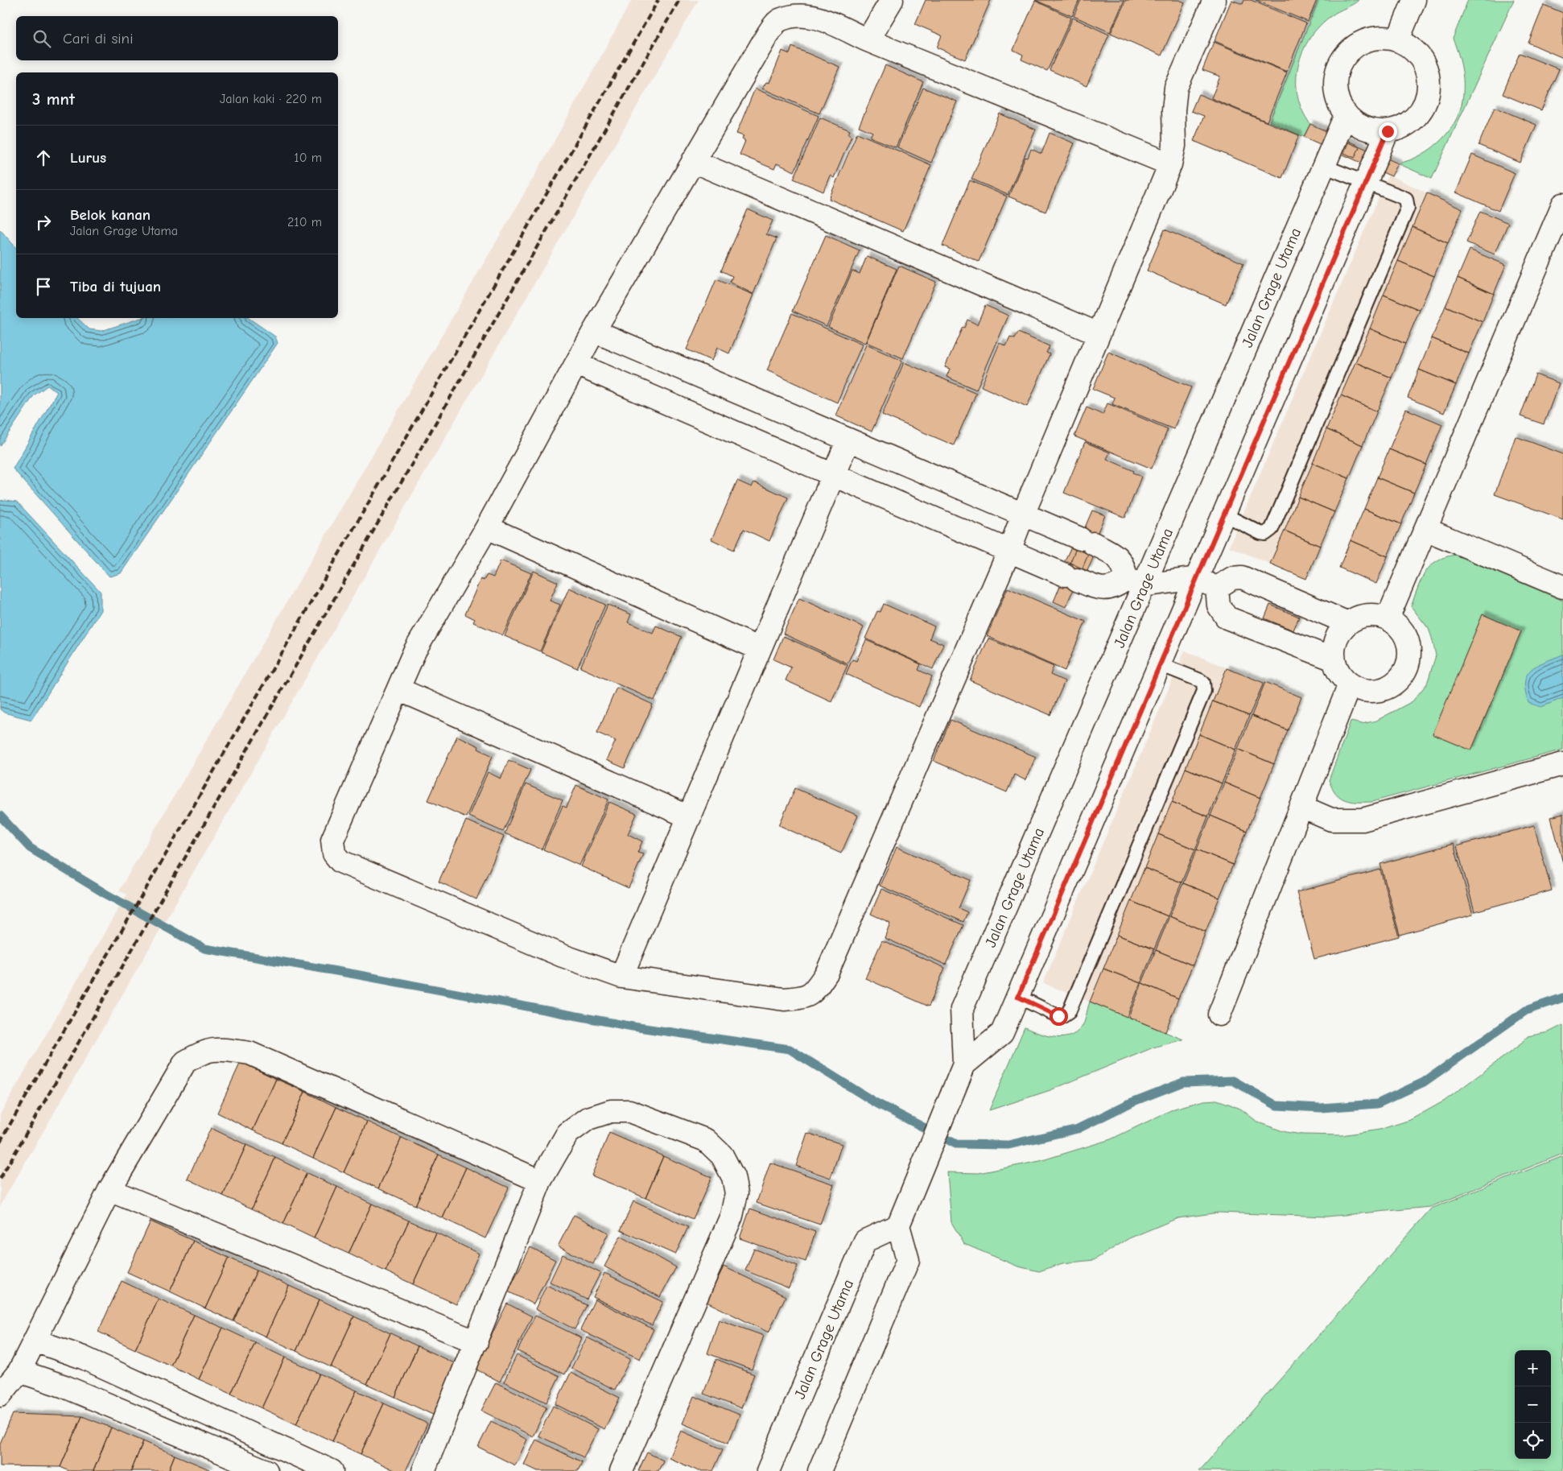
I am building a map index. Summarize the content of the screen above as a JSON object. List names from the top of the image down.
{
  "streets": {
    "street": ["Jalan Grage Utama"]
  },
  "page": {
    "search": "Cari di sini",
    "heading": ["3 mnt", "Jalan kaki · 220 m"],
    "list": [
      ["Lurus", "10 m"],
      ["Belok kanan", "Jalan Grage Utama", "210 m"],
      "Tiba di tujuan"
    ],
    "map_buttons": ["+", "−"]
  }
}
